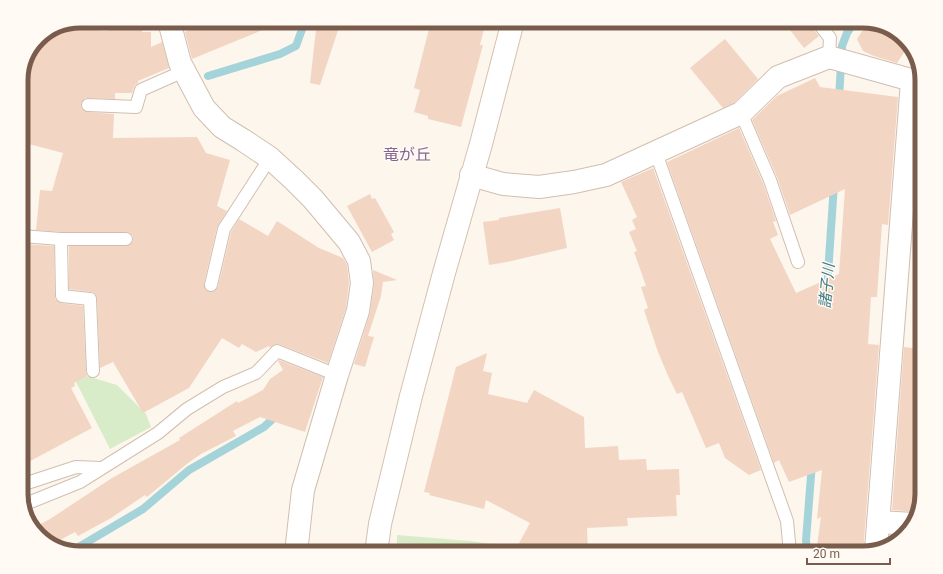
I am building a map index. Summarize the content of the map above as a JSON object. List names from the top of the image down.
{
  "districts": ["竜が丘"],
  "water": ["諸子川"],
  "scale_bar": "20 m"
}
